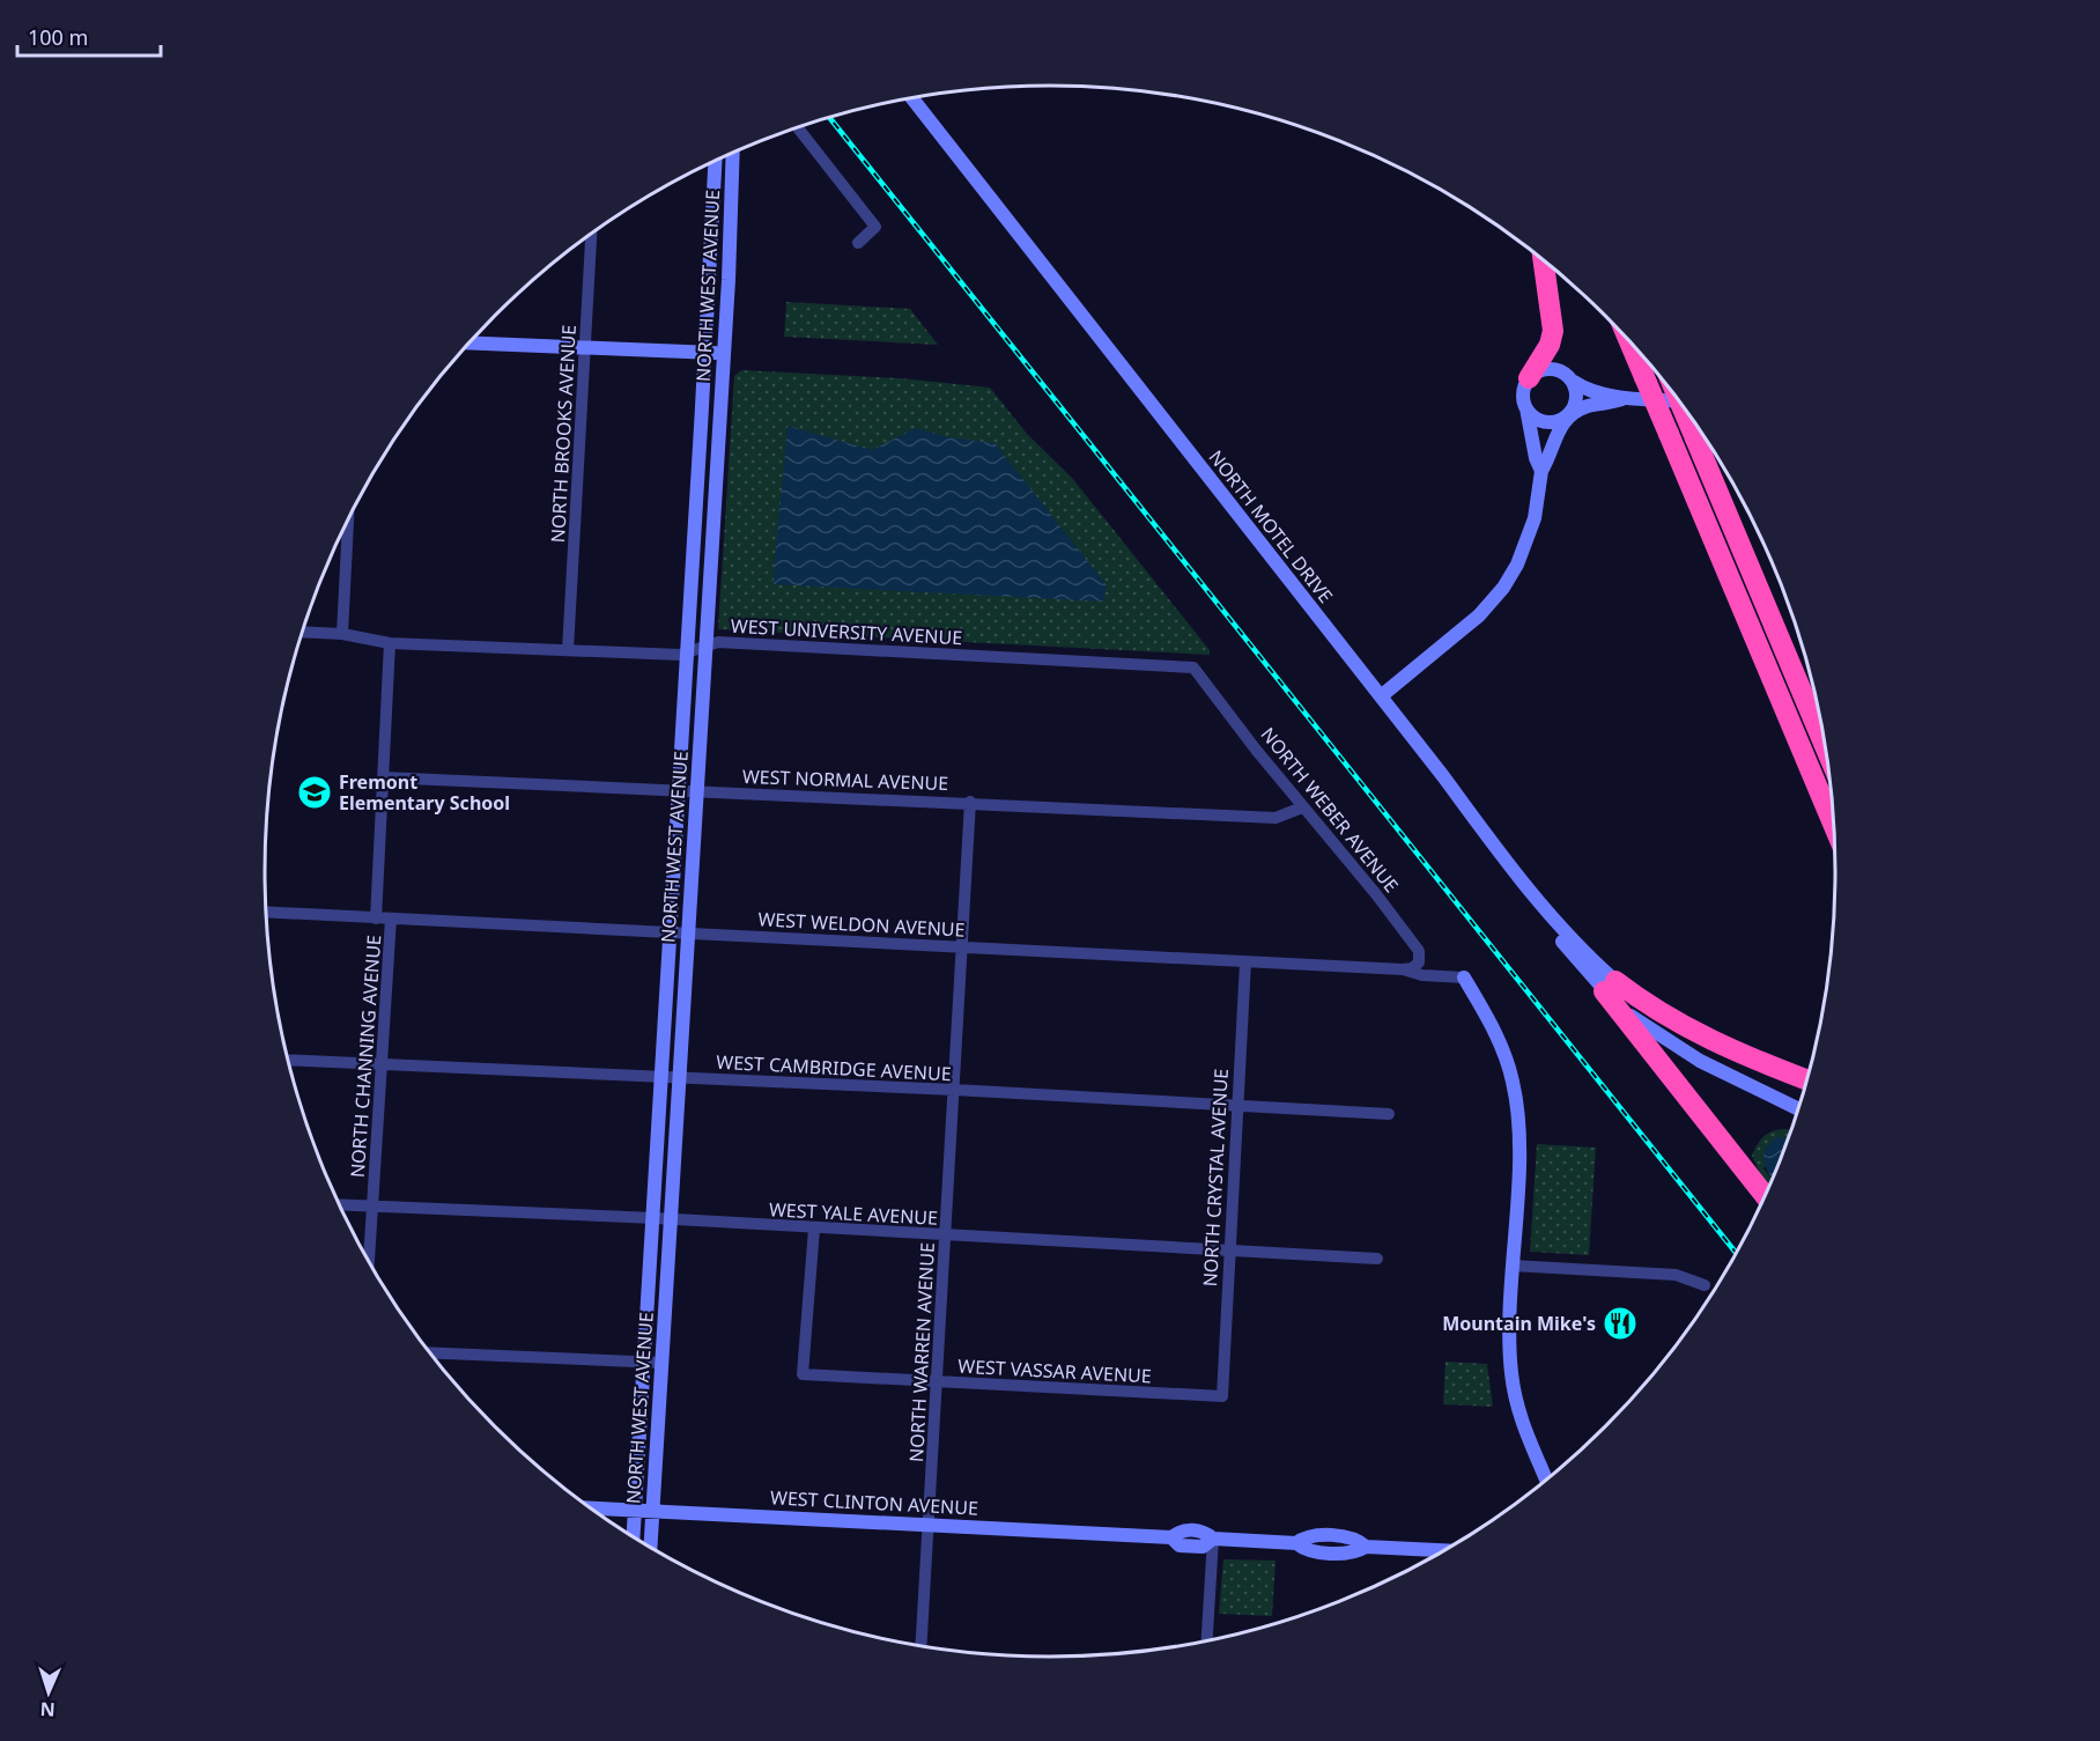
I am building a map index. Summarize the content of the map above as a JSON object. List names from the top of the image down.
{
  "streets": {
    "main road": ["NORTH WEST AVENUE", "NORTH MOTEL DRIVE", "WEST CLINTON AVENUE"],
    "street": [
      "NORTH BROOKS AVENUE",
      "WEST UNIVERSITY AVENUE",
      "WEST NORMAL AVENUE",
      "NORTH WEBER AVENUE",
      "WEST WELDON AVENUE",
      "NORTH CHANNING AVENUE",
      "WEST CAMBRIDGE AVENUE",
      "NORTH CRYSTAL AVENUE",
      "WEST YALE AVENUE",
      "NORTH WARREN AVENUE",
      "WEST VASSAR AVENUE"
    ]
  },
  "crossings": [
    ["NORTH WEST AVENUE", "WEST UNIVERSITY AVENUE"],
    ["NORTH WEST AVENUE", "WEST NORMAL AVENUE"],
    ["NORTH WEST AVENUE", "WEST WELDON AVENUE"],
    ["NORTH WEST AVENUE", "WEST CAMBRIDGE AVENUE"],
    ["NORTH WEST AVENUE", "WEST YALE AVENUE"],
    ["NORTH WEST AVENUE", "WEST CLINTON AVENUE"],
    ["NORTH BROOKS AVENUE", "WEST UNIVERSITY AVENUE"],
    ["WEST UNIVERSITY AVENUE", "NORTH WEBER AVENUE"],
    ["WEST UNIVERSITY AVENUE", "NORTH CHANNING AVENUE"],
    ["WEST NORMAL AVENUE", "NORTH WEBER AVENUE"],
    ["WEST NORMAL AVENUE", "NORTH CHANNING AVENUE"],
    ["WEST NORMAL AVENUE", "NORTH WARREN AVENUE"],
    ["NORTH WEBER AVENUE", "WEST WELDON AVENUE"],
    ["WEST WELDON AVENUE", "NORTH CHANNING AVENUE"],
    ["WEST WELDON AVENUE", "NORTH CRYSTAL AVENUE"],
    ["WEST WELDON AVENUE", "NORTH WARREN AVENUE"],
    ["NORTH CHANNING AVENUE", "WEST CAMBRIDGE AVENUE"],
    ["NORTH CHANNING AVENUE", "WEST YALE AVENUE"],
    ["WEST CAMBRIDGE AVENUE", "NORTH CRYSTAL AVENUE"],
    ["WEST CAMBRIDGE AVENUE", "NORTH WARREN AVENUE"],
    ["NORTH CRYSTAL AVENUE", "WEST YALE AVENUE"],
    ["NORTH CRYSTAL AVENUE", "WEST VASSAR AVENUE"],
    ["WEST YALE AVENUE", "NORTH WARREN AVENUE"],
    ["WEST YALE AVENUE", "WEST VASSAR AVENUE"],
    ["NORTH WARREN AVENUE", "WEST VASSAR AVENUE"],
    ["NORTH WARREN AVENUE", "WEST CLINTON AVENUE"]
  ],
  "places": {
    "school or university": ["Fremont Elementary School"],
    "restaurant": ["Mountain Mike's"]
  },
  "scale_bar": "100 m",
  "north": "bottom"
}
